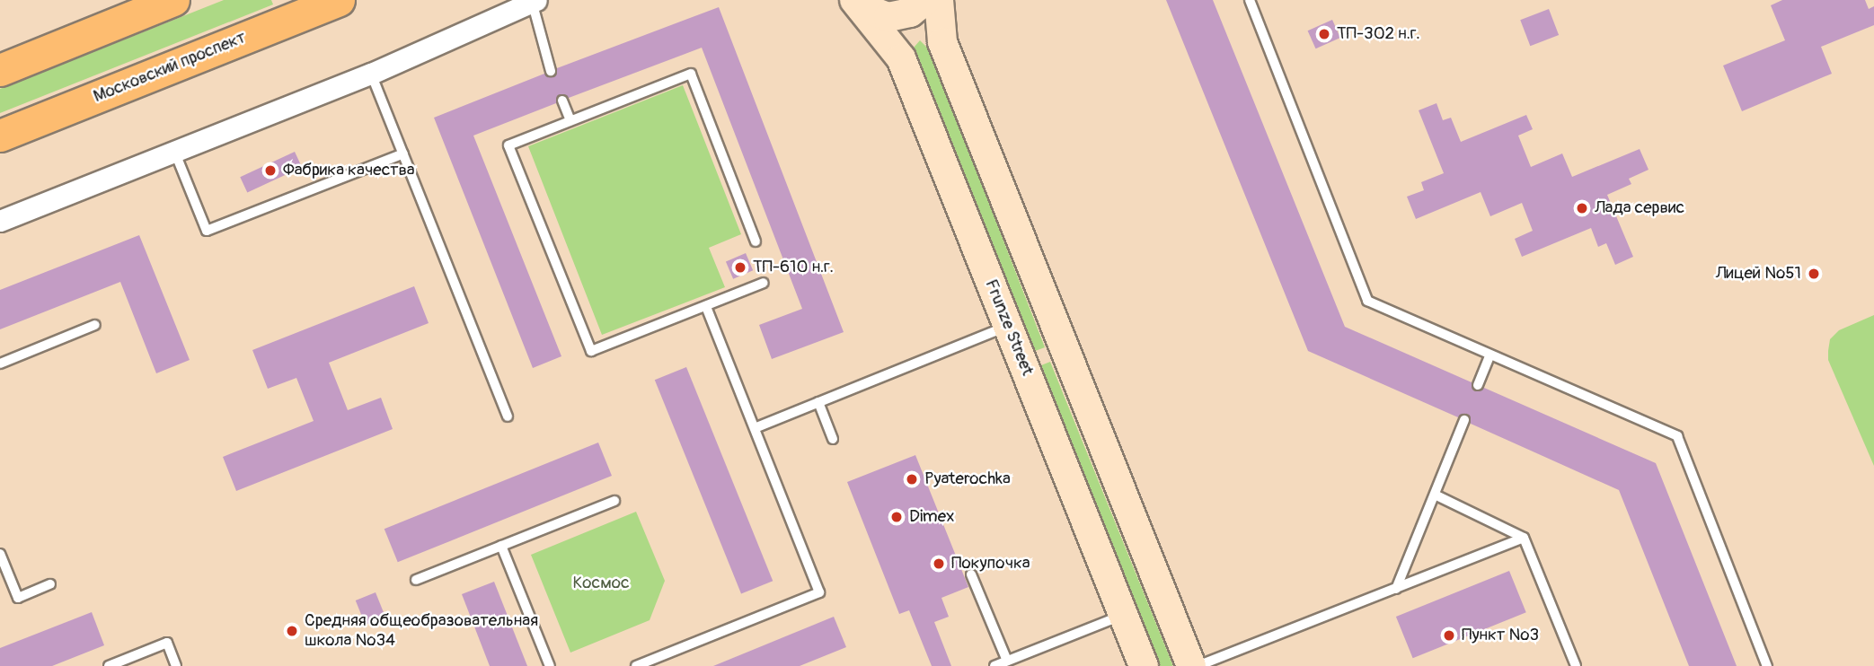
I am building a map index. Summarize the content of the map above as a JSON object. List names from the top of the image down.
{
  "streets": {
    "main road": ["Московский проспект", "Frunze Street"]
  },
  "parks": ["Космос"],
  "places": [
    "ТП-302 н.г.",
    "Фабрика качества",
    "Лада сервис",
    "ТП-610 н.г.",
    "Лицей №51",
    "Pyaterochka",
    "Dimex",
    "Покупочка",
    "Средняя общеобразовательная школа №34",
    "Пункт №3"
  ]
}
